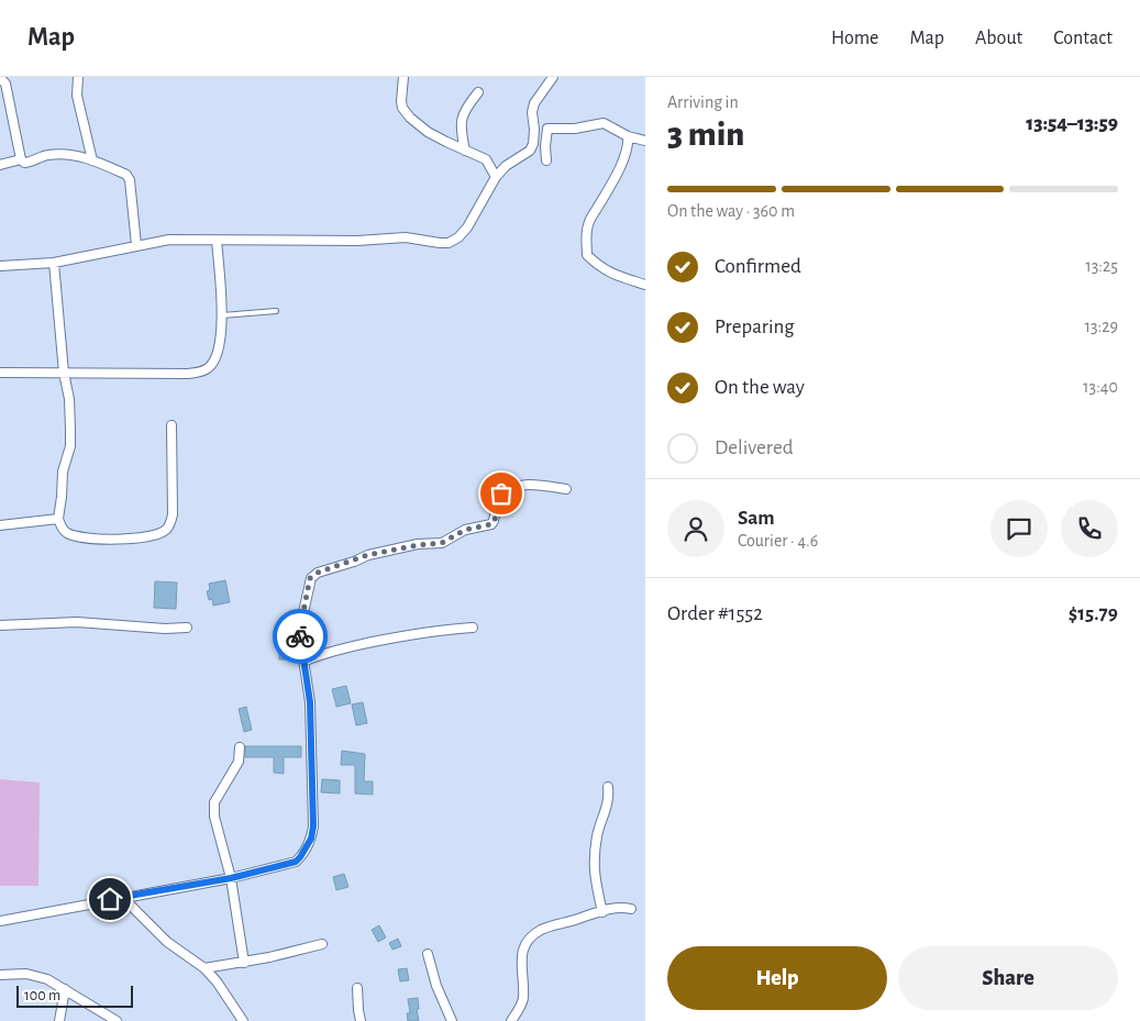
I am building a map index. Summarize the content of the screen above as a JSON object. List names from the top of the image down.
{
  "scale_bar": "100 m",
  "page": {
    "header": "Map",
    "nav": [
      "Home",
      "Map",
      "About",
      "Contact"
    ],
    "heading": ["3 min", "Arriving in", "13:54–13:59"],
    "panel": [
      "Sam",
      "Courier · 4.6",
      "Order #1552",
      "$15.79"
    ],
    "bar": "On the way · 360 m",
    "list": [
      ["Confirmed", "13:25"],
      ["Preparing", "13:29"],
      ["On the way", "13:40"],
      "Delivered"
    ],
    "buttons": ["Help", "Share"],
    "scale": "100 m"
  }
}
